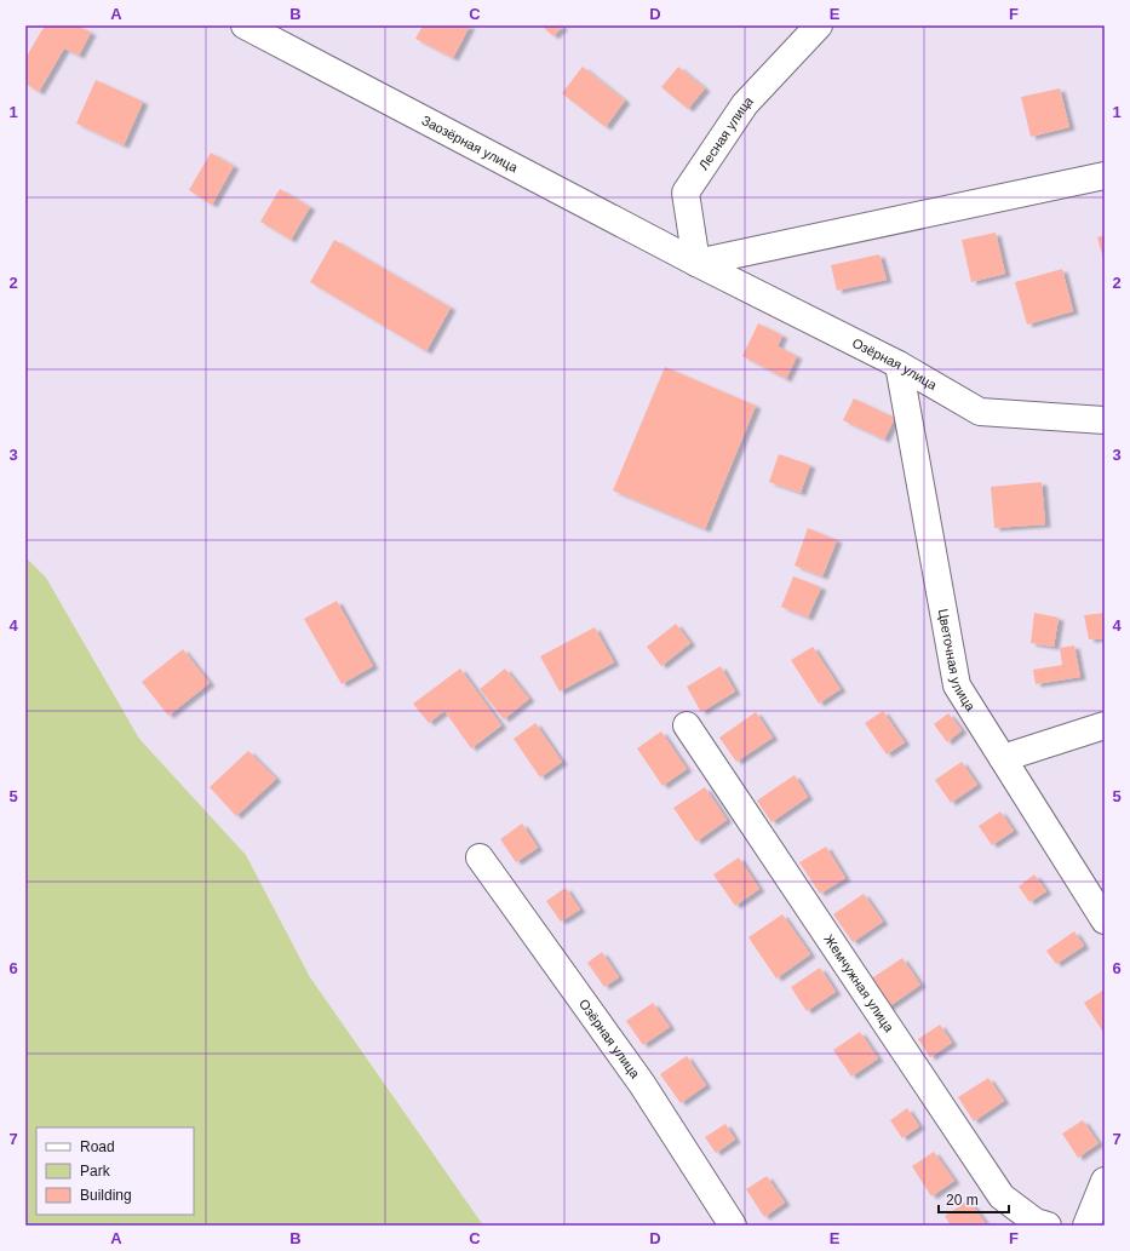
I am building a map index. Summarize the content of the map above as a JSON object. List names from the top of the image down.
{
  "streets": {
    "street": [
      "Лесная улица",
      "Заозёрная улица",
      "Озёрная улица",
      "Цветочная улица",
      "Жемчужная улица"
    ]
  },
  "crossings": [
    ["Лесная улица", "Заозёрная улица"],
    ["Лесная улица", "Озёрная улица"],
    ["Заозёрная улица", "Озёрная улица"],
    ["Озёрная улица", "Цветочная улица"]
  ],
  "legend": ["Road", "Park", "Building"],
  "scale_bar": "20 m",
  "grid": {
    "columns": [
      "A",
      "B",
      "C",
      "D",
      "E",
      "F"
    ],
    "rows": [
      "1",
      "2",
      "3",
      "4",
      "5",
      "6",
      "7"
    ]
  }
}
